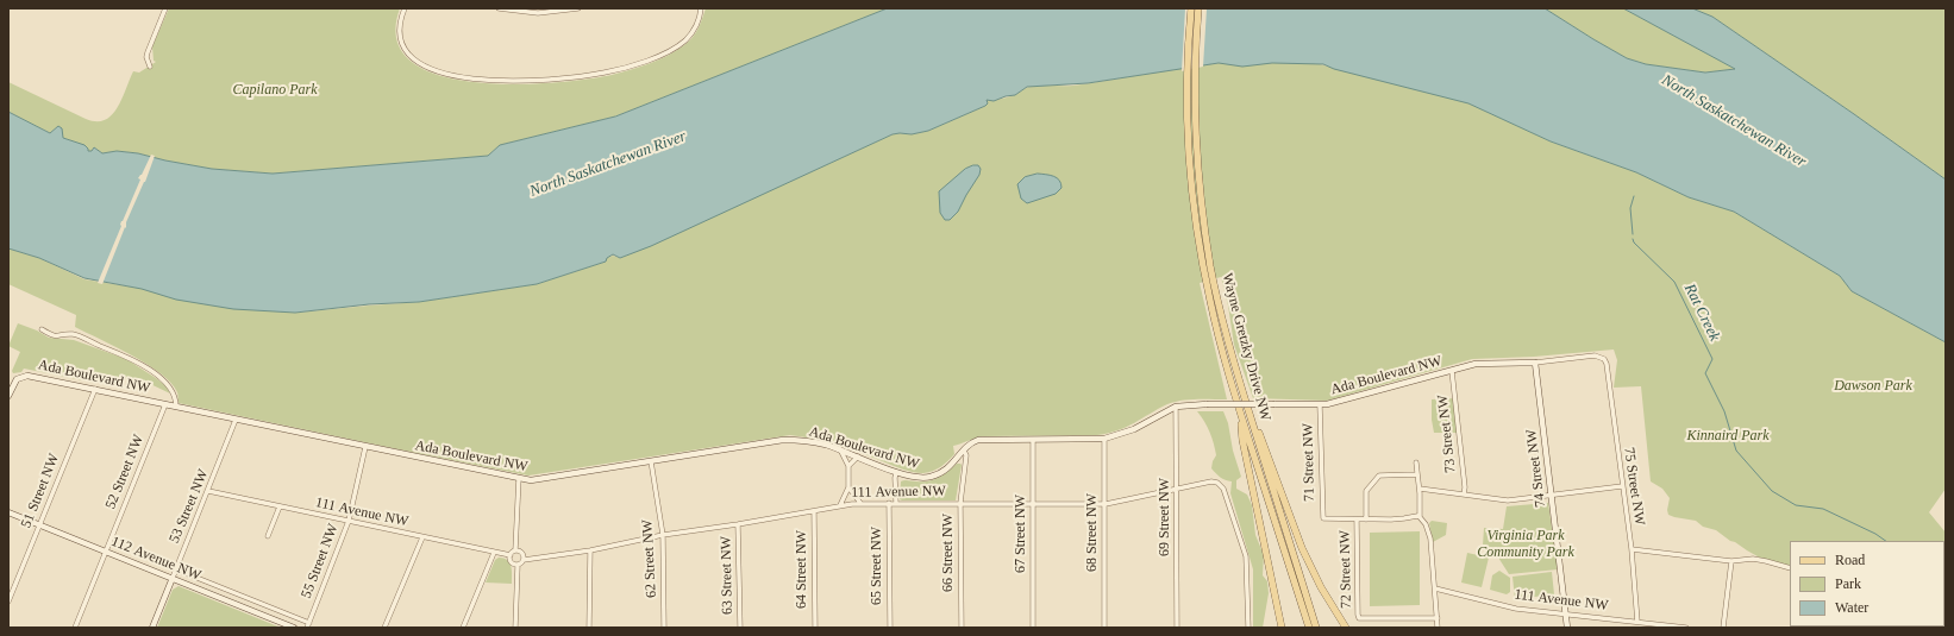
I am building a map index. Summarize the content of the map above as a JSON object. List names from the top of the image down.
{
  "streets": {
    "main road": ["Wayne Gretzky Drive NW"],
    "street": [
      "Ada Boulevard NW",
      "73 Street NW",
      "71 Street NW",
      "74 Street NW",
      "52 Street NW",
      "75 Street NW",
      "51 Street NW",
      "111 Avenue NW",
      "53 Street NW",
      "69 Street NW",
      "68 Street NW",
      "67 Street NW",
      "66 Street NW",
      "112 Avenue NW",
      "62 Street NW",
      "55 Street NW",
      "65 Street NW",
      "64 Street NW",
      "72 Street NW",
      "63 Street NW"
    ]
  },
  "crossings": [
    ["Ada Boulevard NW", "73 Street NW"],
    ["Ada Boulevard NW", "71 Street NW"],
    ["Ada Boulevard NW", "74 Street NW"],
    ["Ada Boulevard NW", "52 Street NW"],
    ["Ada Boulevard NW", "75 Street NW"],
    ["Ada Boulevard NW", "51 Street NW"],
    ["Ada Boulevard NW", "53 Street NW"],
    ["Ada Boulevard NW", "69 Street NW"],
    ["Ada Boulevard NW", "68 Street NW"],
    ["Ada Boulevard NW", "67 Street NW"],
    ["Ada Boulevard NW", "66 Street NW"],
    ["Ada Boulevard NW", "62 Street NW"],
    ["Ada Boulevard NW", "55 Street NW"],
    ["71 Street NW", "72 Street NW"],
    ["74 Street NW", "111 Avenue NW"],
    ["52 Street NW", "112 Avenue NW"],
    ["75 Street NW", "111 Avenue NW"],
    ["51 Street NW", "112 Avenue NW"],
    ["111 Avenue NW", "53 Street NW"],
    ["111 Avenue NW", "69 Street NW"],
    ["111 Avenue NW", "68 Street NW"],
    ["111 Avenue NW", "67 Street NW"],
    ["111 Avenue NW", "66 Street NW"],
    ["111 Avenue NW", "62 Street NW"],
    ["111 Avenue NW", "55 Street NW"],
    ["111 Avenue NW", "65 Street NW"],
    ["111 Avenue NW", "64 Street NW"],
    ["111 Avenue NW", "63 Street NW"],
    ["53 Street NW", "112 Avenue NW"],
    ["112 Avenue NW", "55 Street NW"]
  ],
  "water": ["North Saskatchewan River", "Rat Creek"],
  "parks": [
    "Capilano Park",
    "Dawson Park",
    "Kinnaird Park",
    "Virginia Park Community Park"
  ],
  "legend": ["Road", "Park", "Water"]
}
